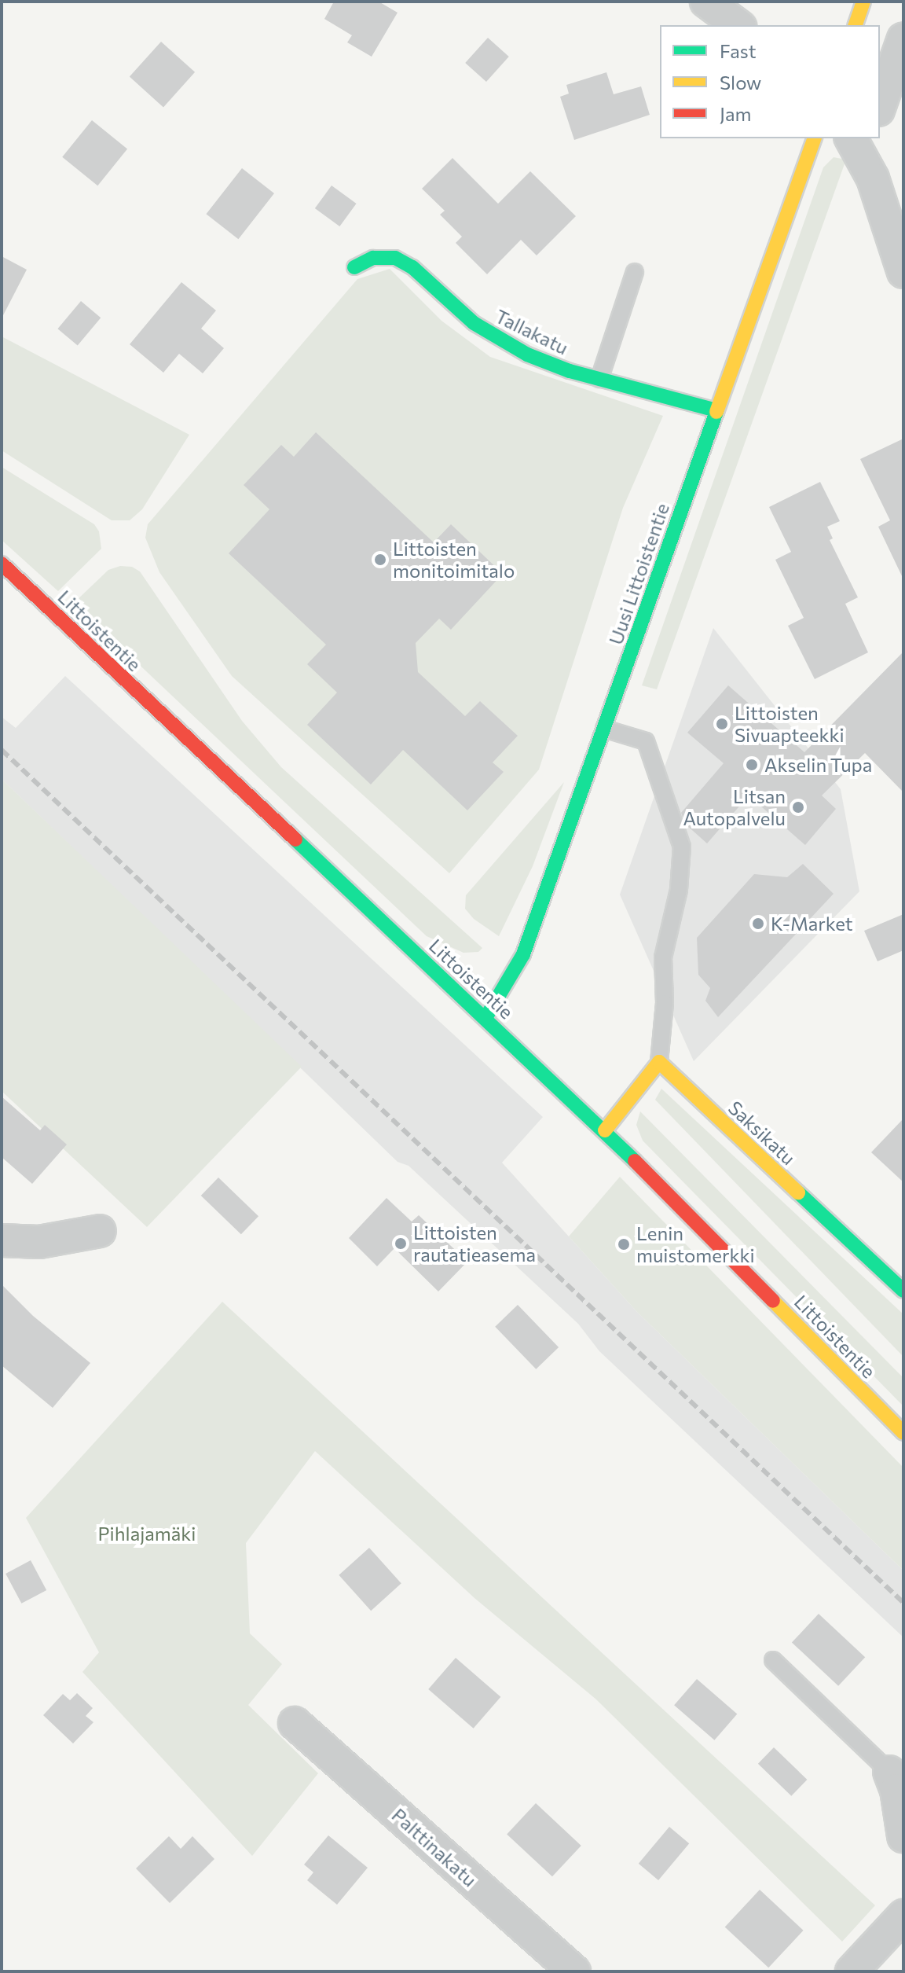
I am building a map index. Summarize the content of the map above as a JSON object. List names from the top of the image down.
{
  "streets": {
    "street": [
      "Tallakatu",
      "Uusi Littoistentie",
      "Littoistentie",
      "Saksikatu",
      "Palttinakatu"
    ]
  },
  "crossings": [
    ["Tallakatu", "Uusi Littoistentie"],
    ["Uusi Littoistentie", "Littoistentie"]
  ],
  "parks": ["Pihlajamäki"],
  "places": [
    "Littoisten monitoimitalo",
    "Littoisten Sivuapteekki",
    "Akselin Tupa",
    "Litsan Autopalvelu",
    "K-Market",
    "Littoisten rautatieasema",
    "Lenin muistomerkki"
  ],
  "legend": ["Fast", "Slow", "Jam"]
}
